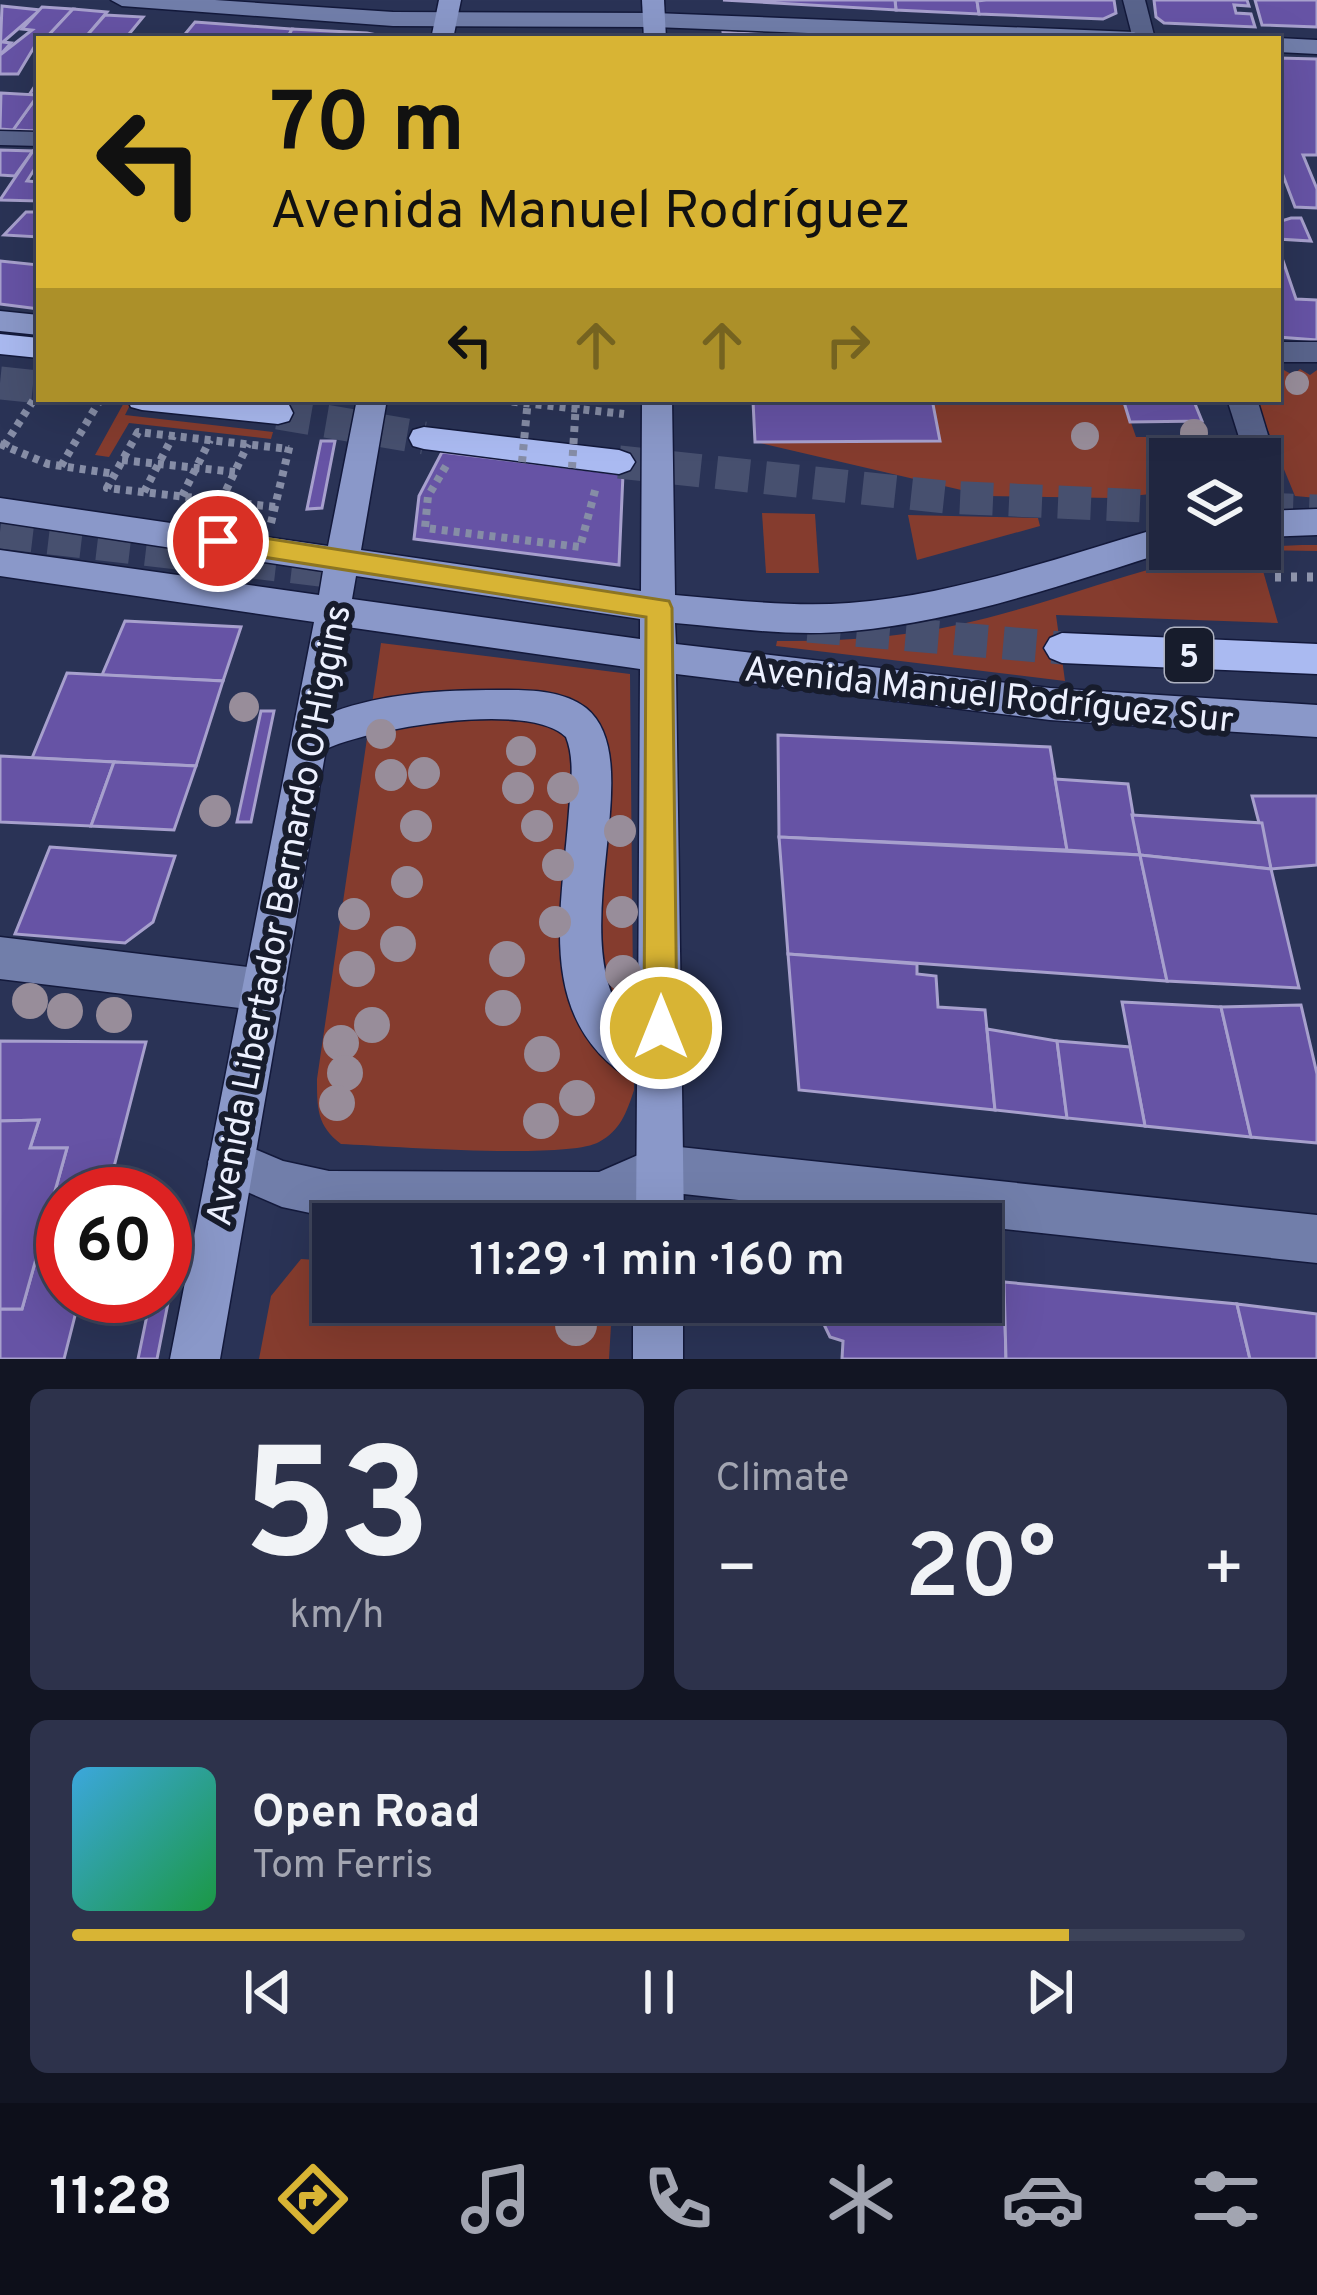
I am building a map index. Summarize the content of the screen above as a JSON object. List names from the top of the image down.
{
  "streets": {
    "highway": ["5"],
    "main road": ["Avenida Manuel Rodríguez Sur", "Avenida Libertador Bernardo O'Higgins"]
  },
  "crossings": [
    ["Avenida Manuel Rodríguez Sur", "Avenida Libertador Bernardo O'Higgins"]
  ],
  "page": {
    "turn": ["70 m", "Avenida Manuel Rodríguez"],
    "limit": "60",
    "trip": "11:29 · 1 min · 160 m",
    "tile": [
      ["53", "km/h"],
      "Climate"
    ],
    "heat": ["−", "20°", "+"],
    "song": ["Open Road", "Tom Ferris"],
    "tabs": "11:28"
  }
}
